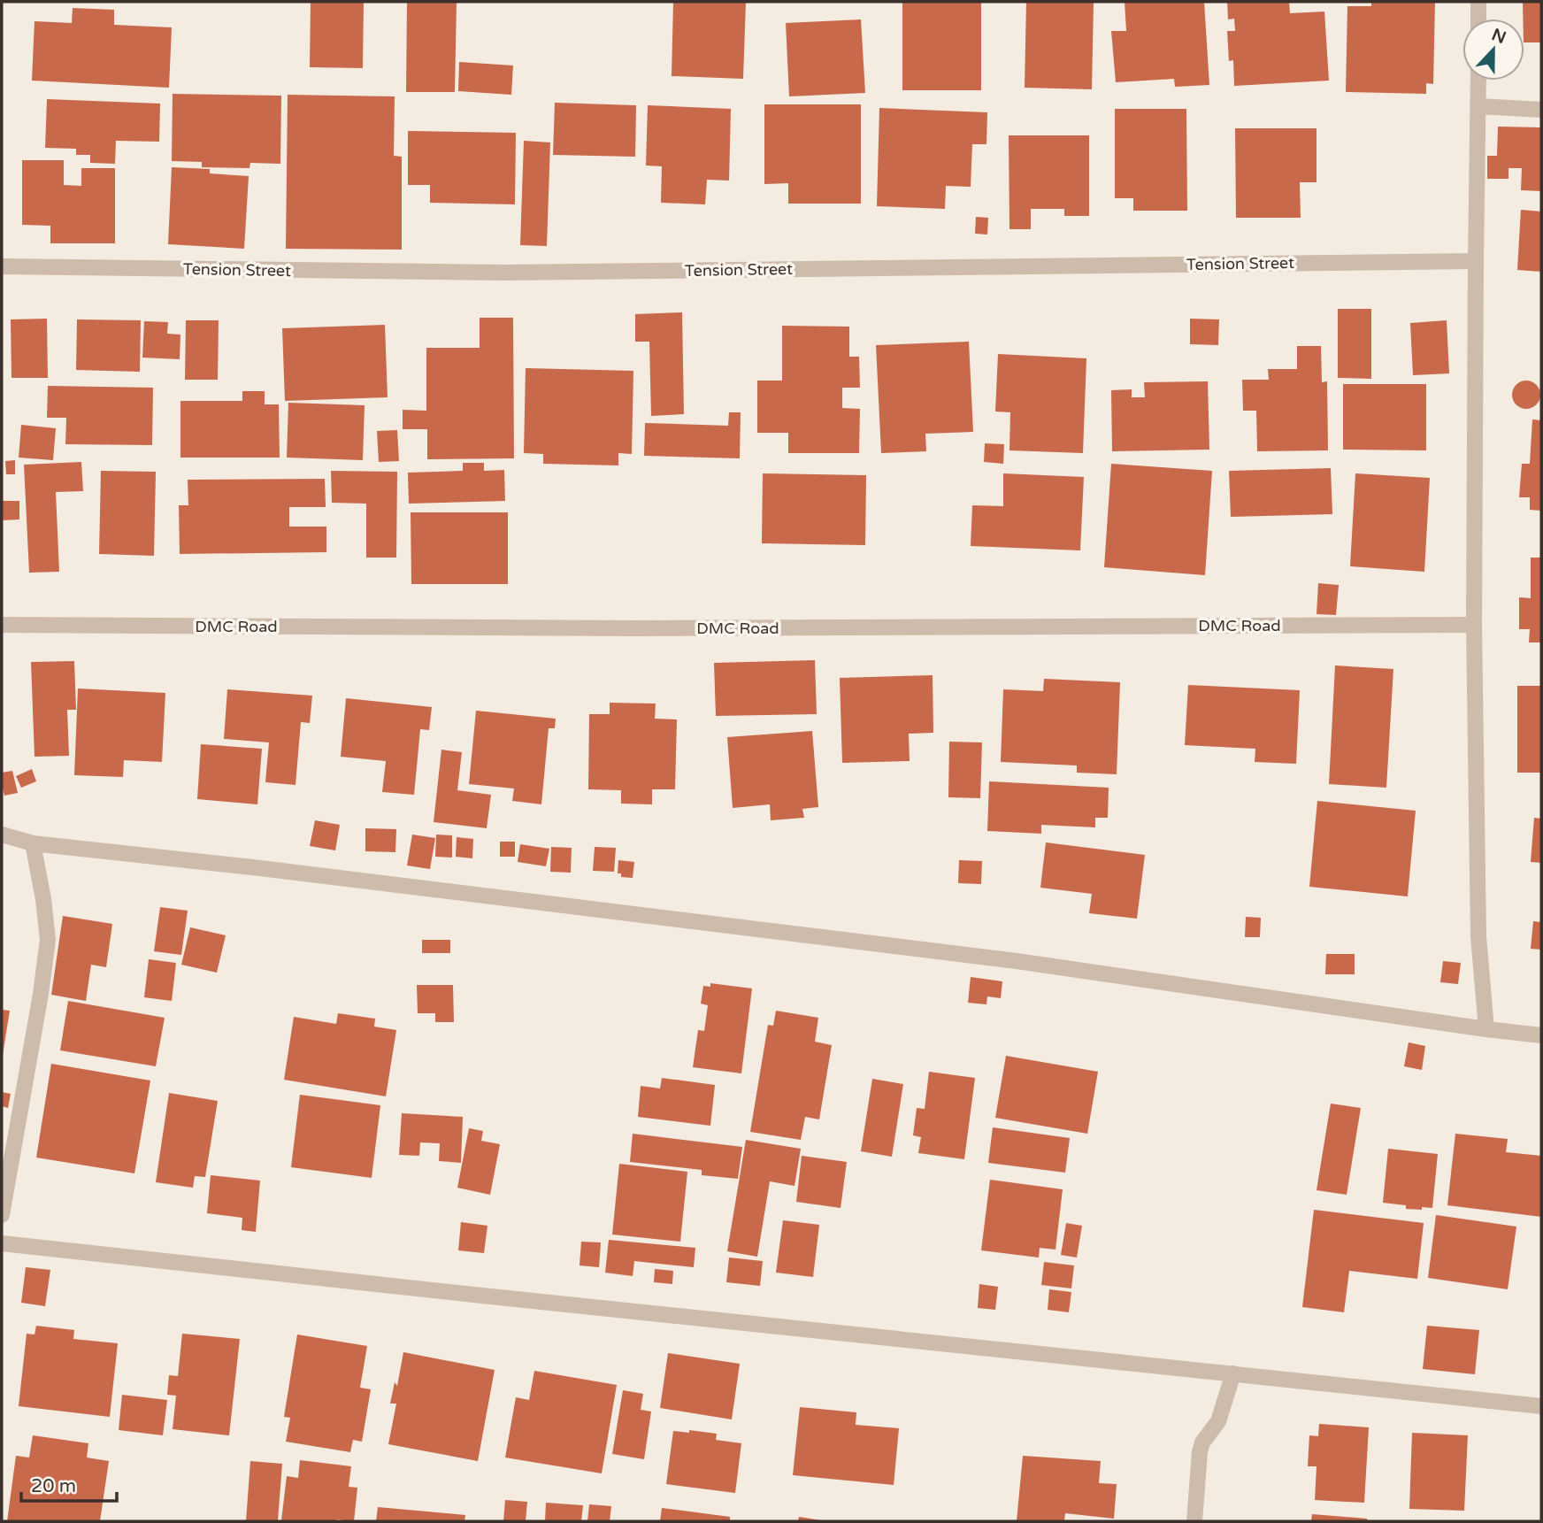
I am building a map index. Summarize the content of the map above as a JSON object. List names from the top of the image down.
{
  "streets": {
    "street": ["Tension Street", "DMC Road"]
  },
  "scale_bar": "20 m",
  "north": "top"
}
